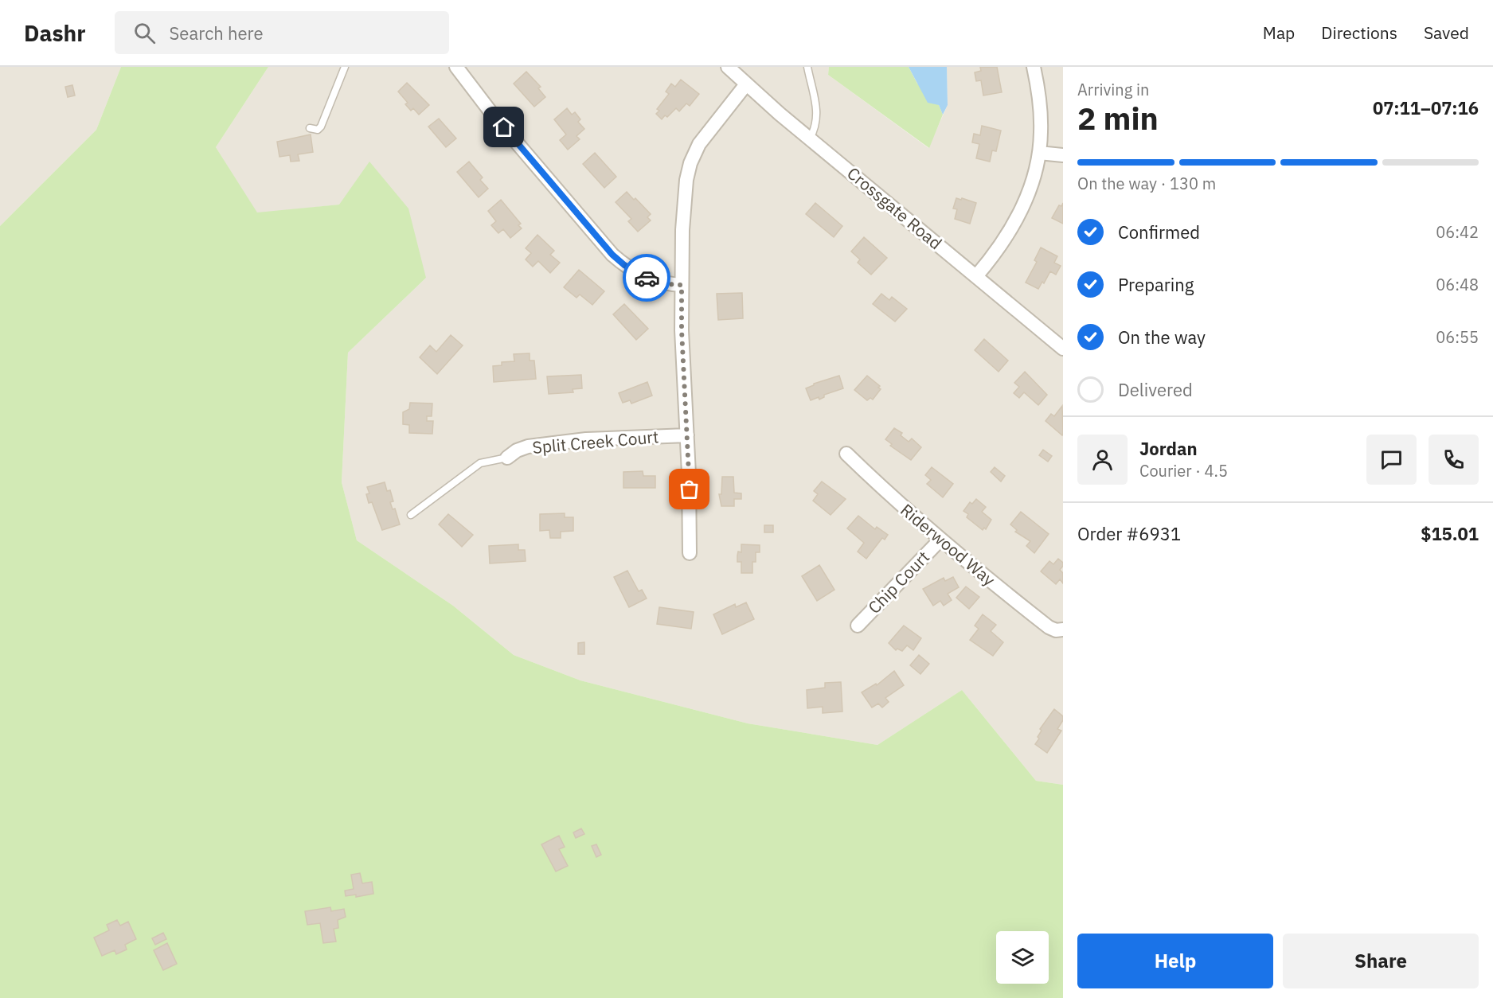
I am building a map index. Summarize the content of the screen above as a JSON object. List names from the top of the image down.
{
  "streets": {
    "street": [
      "Crossgate Road",
      "Split Creek Court",
      "Riderwood Way",
      "Chip Court"
    ]
  },
  "crossings": [
    ["Riderwood Way", "Chip Court"]
  ],
  "page": {
    "header": "Dashr",
    "search": "Search here",
    "nav": ["Map", "Directions", "Saved"],
    "heading": ["2 min", "Arriving in", "07:11–07:16"],
    "panel": [
      "Jordan",
      "Courier · 4.5",
      "Order #6931",
      "$15.01"
    ],
    "bar": "On the way · 130 m",
    "list": [
      ["Confirmed", "06:42"],
      ["Preparing", "06:48"],
      ["On the way", "06:55"],
      "Delivered"
    ],
    "buttons": ["Help", "Share"]
  }
}
